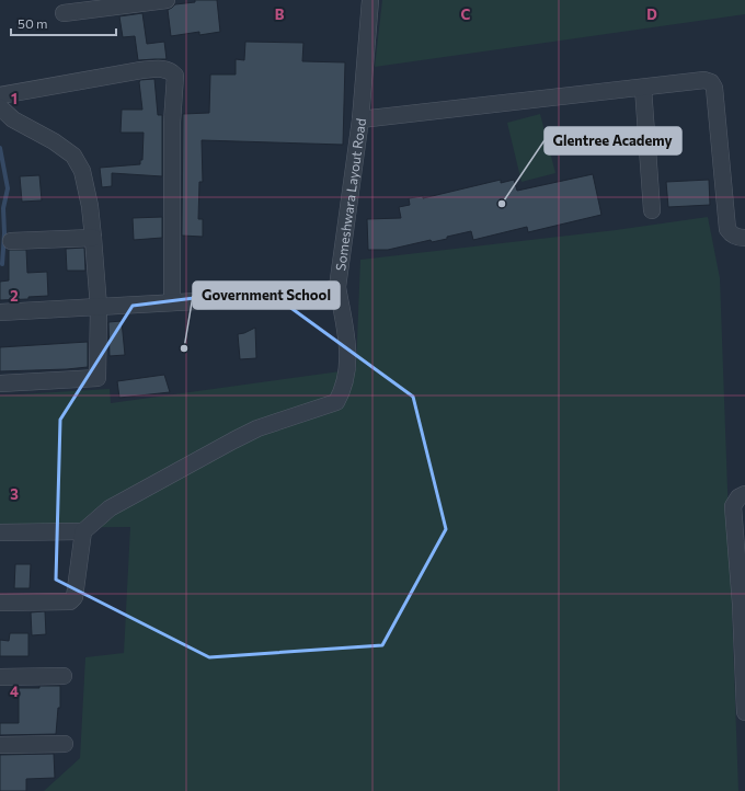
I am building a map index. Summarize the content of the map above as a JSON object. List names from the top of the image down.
{
  "streets": {
    "street": ["Someshwara Layout Road"]
  },
  "places": ["Glentree Academy", "Government School"],
  "scale_bar": "50 m",
  "grid": {
    "columns": ["B", "C", "D"],
    "rows": [
      "1",
      "2",
      "3",
      "4"
    ]
  }
}
